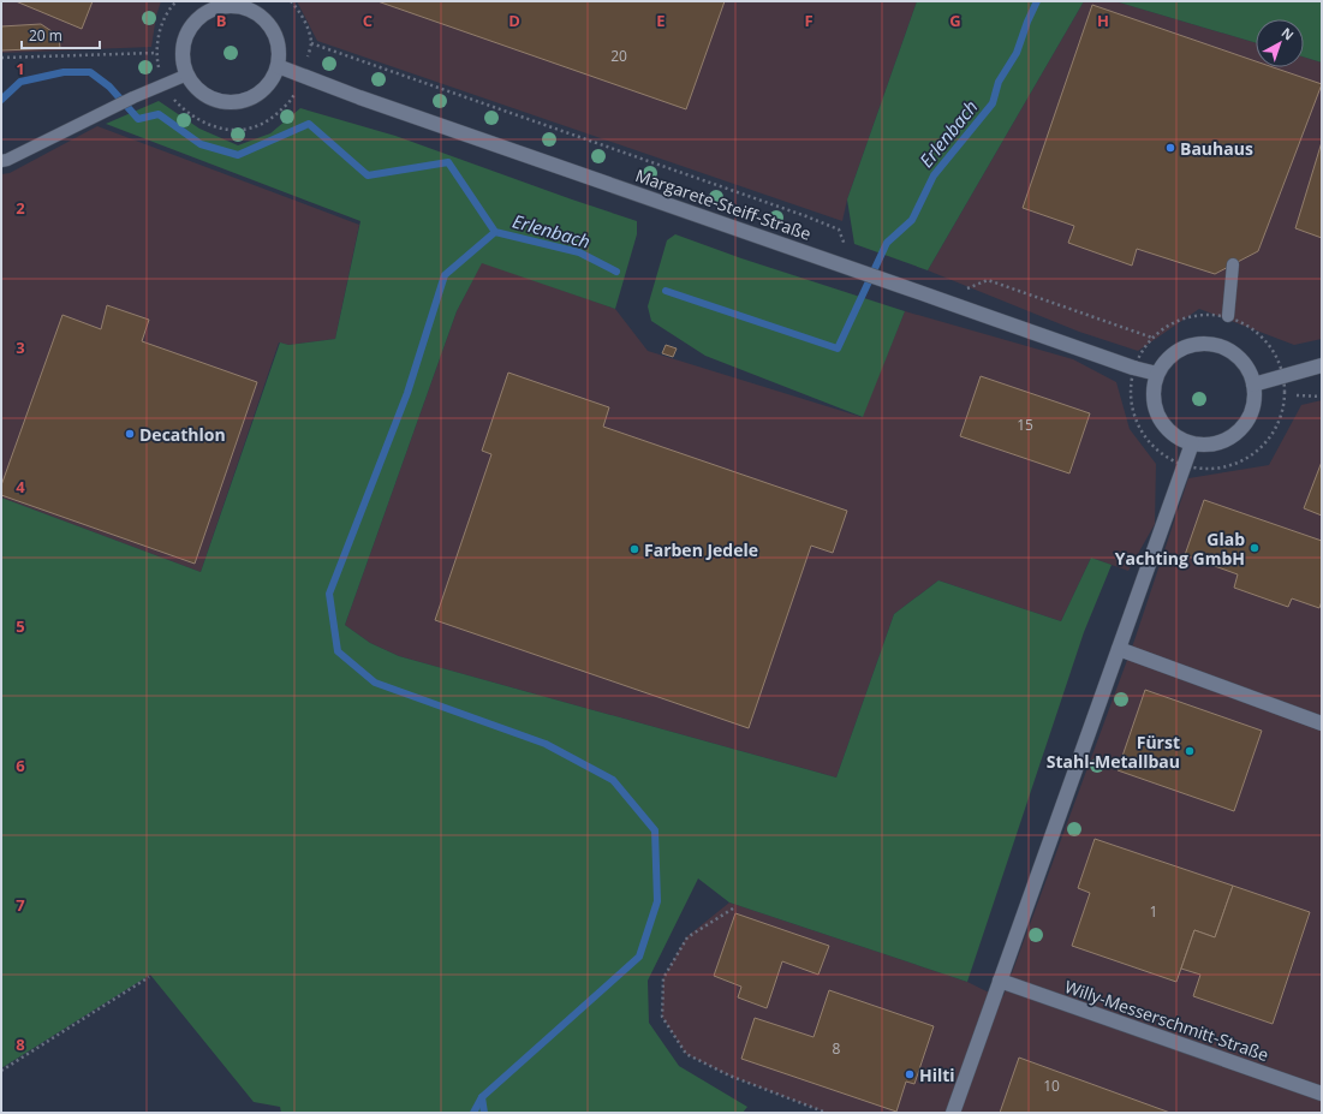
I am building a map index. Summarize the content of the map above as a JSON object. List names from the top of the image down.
{
  "streets": {
    "street": ["Margarete-Steiff-Straße", "Willy-Messerschmitt-Straße"]
  },
  "water": ["Erlenbach"],
  "places": [
    "Bauhaus",
    "Decathlon",
    "Glab Yachting GmbH",
    "Farben Jedele",
    "Fürst Stahl-Metallbau",
    "Hilti"
  ],
  "house_numbers": [
    "20",
    "15",
    "1",
    "8",
    "10"
  ],
  "scale_bar": "20 m",
  "north": "top right",
  "grid": {
    "columns": [
      "B",
      "C",
      "D",
      "E",
      "F",
      "G",
      "H"
    ],
    "rows": [
      "1",
      "2",
      "3",
      "4",
      "5",
      "6",
      "7",
      "8"
    ]
  }
}
